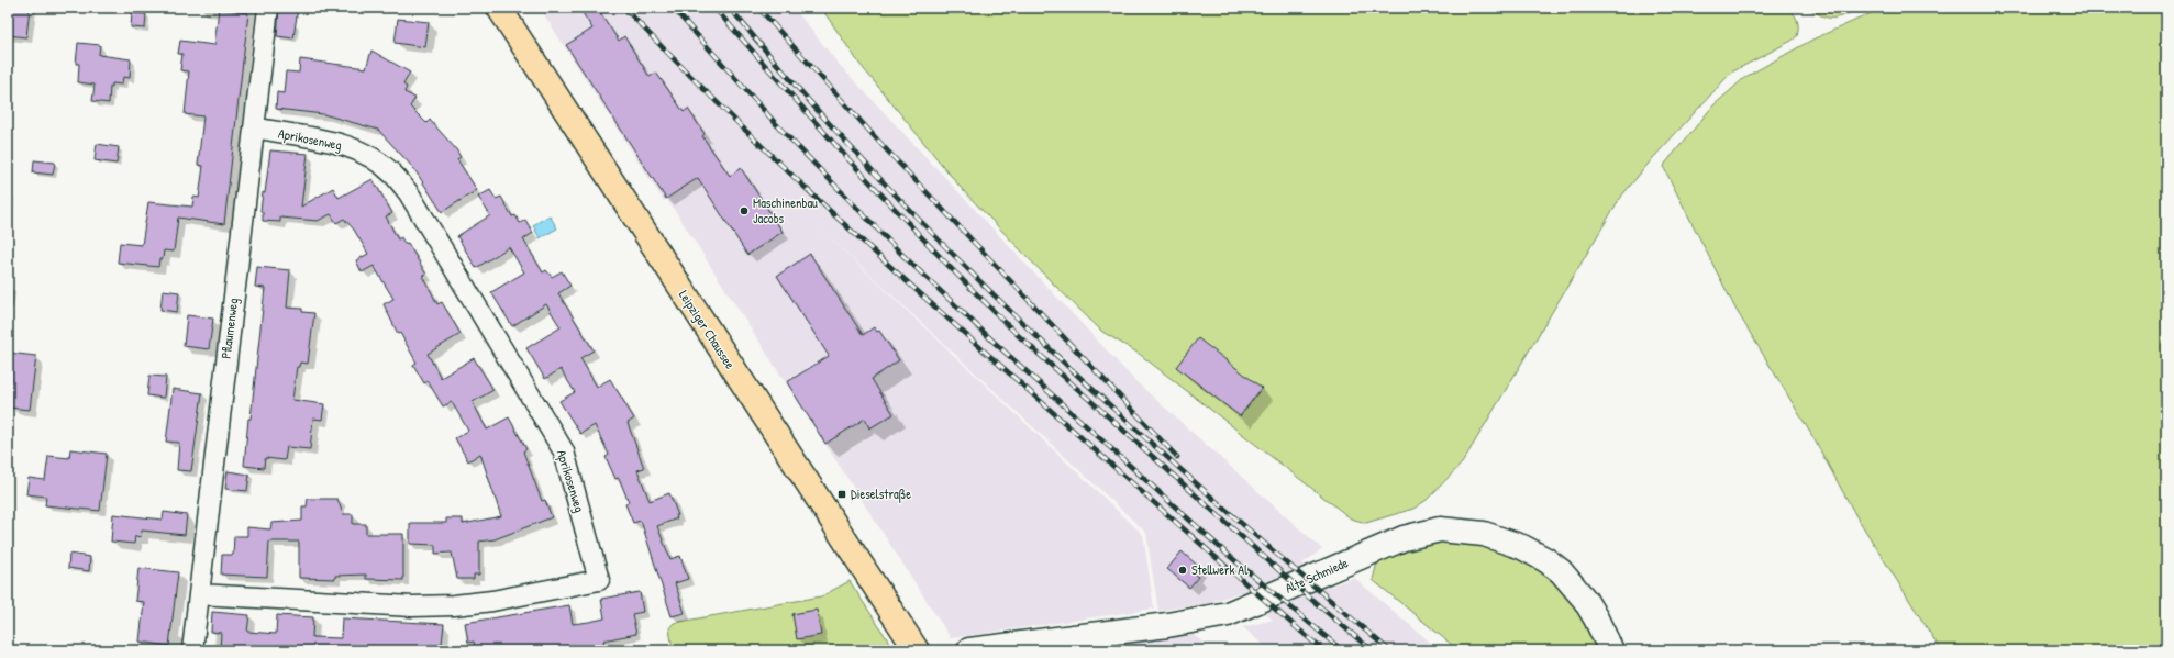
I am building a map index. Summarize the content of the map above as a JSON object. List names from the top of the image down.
{
  "streets": {
    "main road": ["Leipziger Chaussee"],
    "street": ["Aprikosenweg", "Pflaumenweg", "Alte Schmiede"]
  },
  "crossings": [
    ["Aprikosenweg", "Pflaumenweg"]
  ],
  "places": {
    "other": ["Maschinenbau Jacobs", "Stellwerk Al"],
    "transit": ["Dieselstraße"]
  }
}
